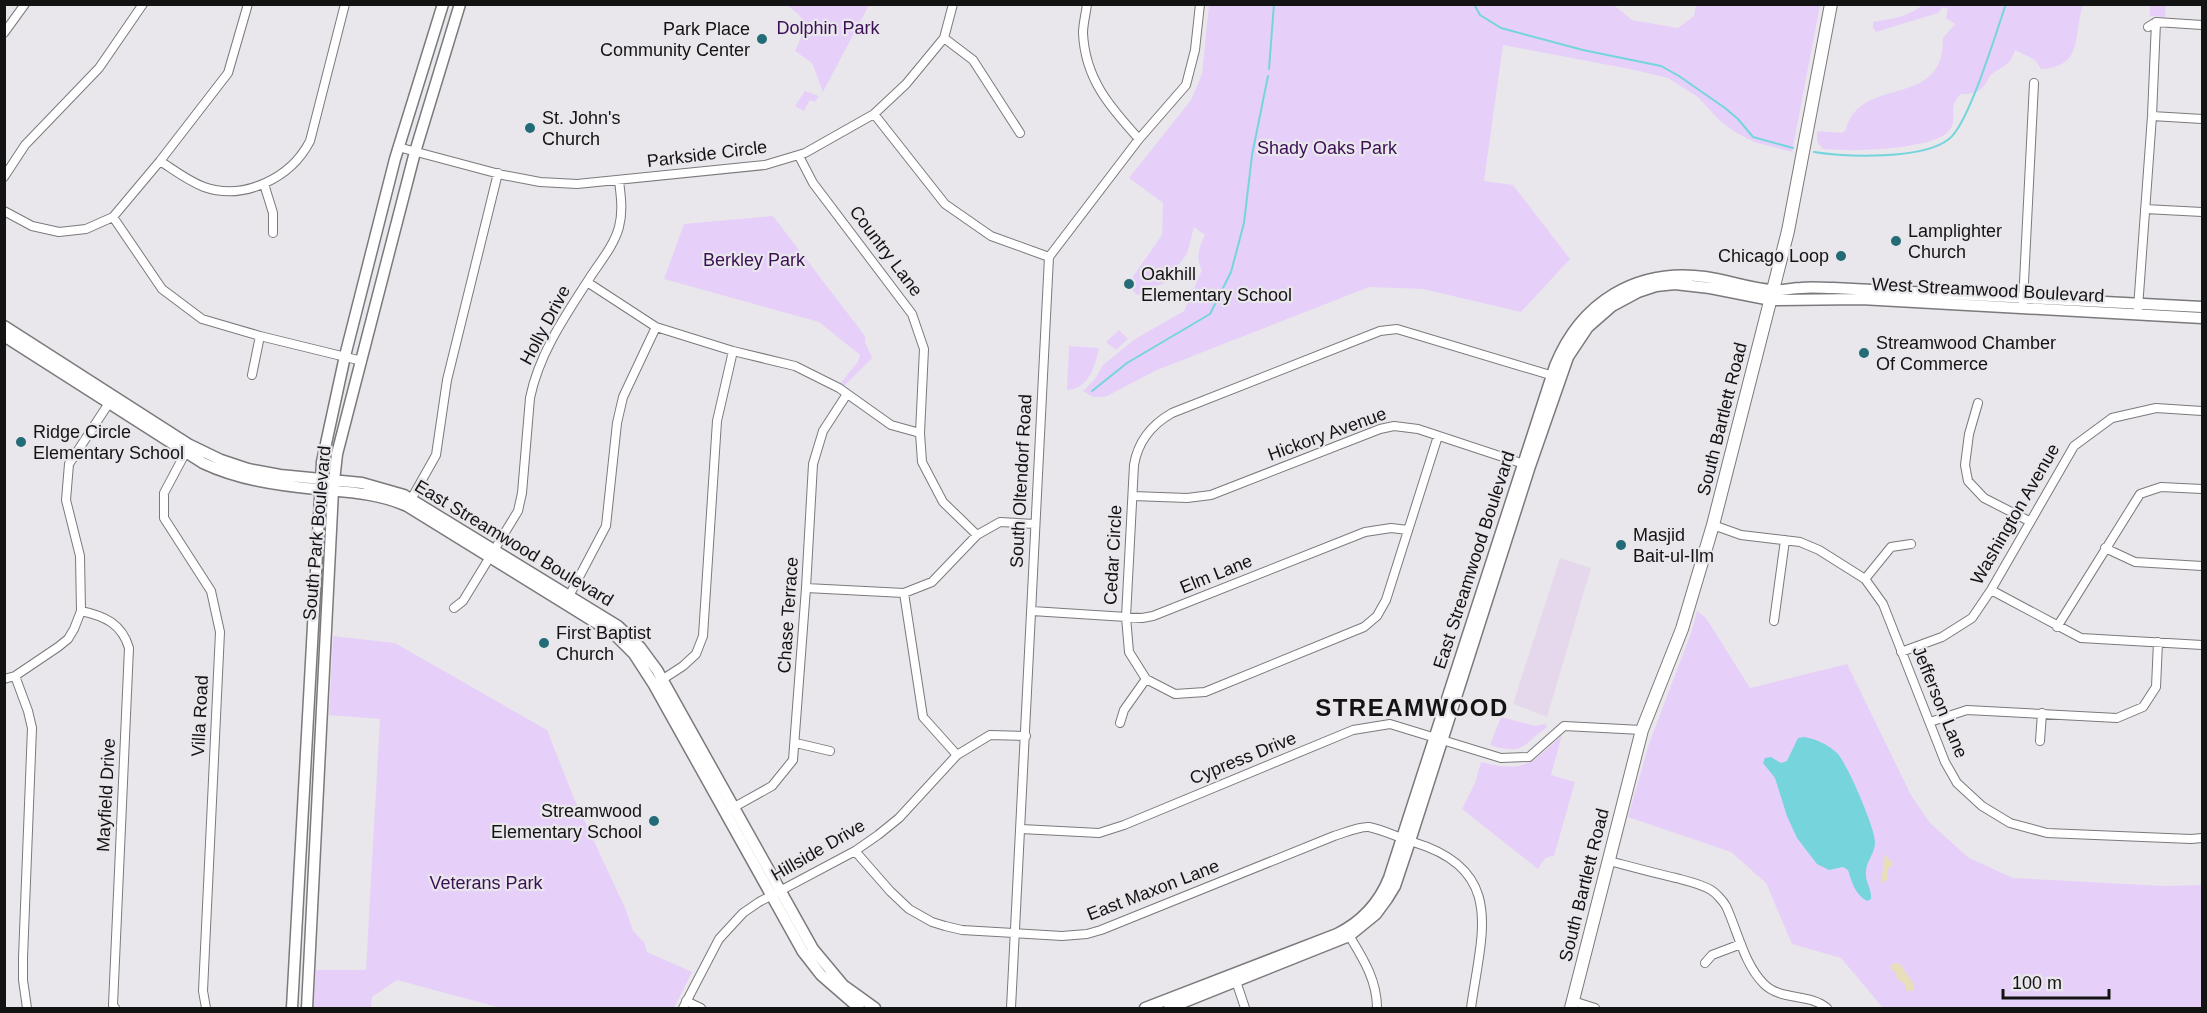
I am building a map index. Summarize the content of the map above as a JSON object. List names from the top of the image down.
{
  "streets": {
    "main road": ["South Bartlett Road"],
    "street": [
      "Parkside Circle",
      "Country Lane",
      "West Streamwood Boulevard",
      "Holly Drive",
      "Hickory Avenue",
      "South Oltendorf Road",
      "Washington Avenue",
      "South Park Boulevard",
      "East Streamwood Boulevard",
      "Cedar Circle",
      "Elm Lane",
      "Chase Terrace",
      "Jefferson Lane",
      "Villa Road",
      "Cypress Drive",
      "Mayfield Drive",
      "Hillside Drive",
      "East Maxon Lane"
    ]
  },
  "crossings": [
    ["Parkside Circle", "Country Lane"],
    ["Parkside Circle", "Holly Drive"],
    ["Parkside Circle", "South Park Boulevard"],
    ["West Streamwood Boulevard", "South Bartlett Road"],
    ["West Streamwood Boulevard", "East Streamwood Boulevard"],
    ["Holly Drive", "East Streamwood Boulevard"],
    ["South Bartlett Road", "East Streamwood Boulevard"],
    ["South Bartlett Road", "Jefferson Lane"],
    ["South Bartlett Road", "Cypress Drive"],
    ["Hickory Avenue", "East Streamwood Boulevard"],
    ["Hickory Avenue", "Cedar Circle"],
    ["South Oltendorf Road", "Elm Lane"],
    ["South Oltendorf Road", "Cypress Drive"],
    ["South Oltendorf Road", "Hillside Drive"],
    ["South Oltendorf Road", "East Maxon Lane"],
    ["Washington Avenue", "Jefferson Lane"],
    ["South Park Boulevard", "East Streamwood Boulevard"],
    ["East Streamwood Boulevard", "Cedar Circle"],
    ["East Streamwood Boulevard", "Chase Terrace"],
    ["East Streamwood Boulevard", "Villa Road"],
    ["East Streamwood Boulevard", "Cypress Drive"],
    ["East Streamwood Boulevard", "Hillside Drive"],
    ["East Streamwood Boulevard", "East Maxon Lane"],
    ["Cedar Circle", "Elm Lane"],
    ["Hillside Drive", "East Maxon Lane"]
  ],
  "districts": ["STREAMWOOD"],
  "parks": [
    "Dolphin Park",
    "Shady Oaks Park",
    "Berkley Park",
    "Veterans Park"
  ],
  "places": [
    "Park Place Community Center",
    "St. John's Church",
    "Lamplighter Church",
    "Chicago Loop",
    "Oakhill Elementary School",
    "Streamwood Chamber Of Commerce",
    "Ridge Circle Elementary School",
    "Masjid Bait-ul-Ilm",
    "First Baptist Church",
    "Streamwood Elementary School"
  ],
  "scale_bar": "100 m"
}
